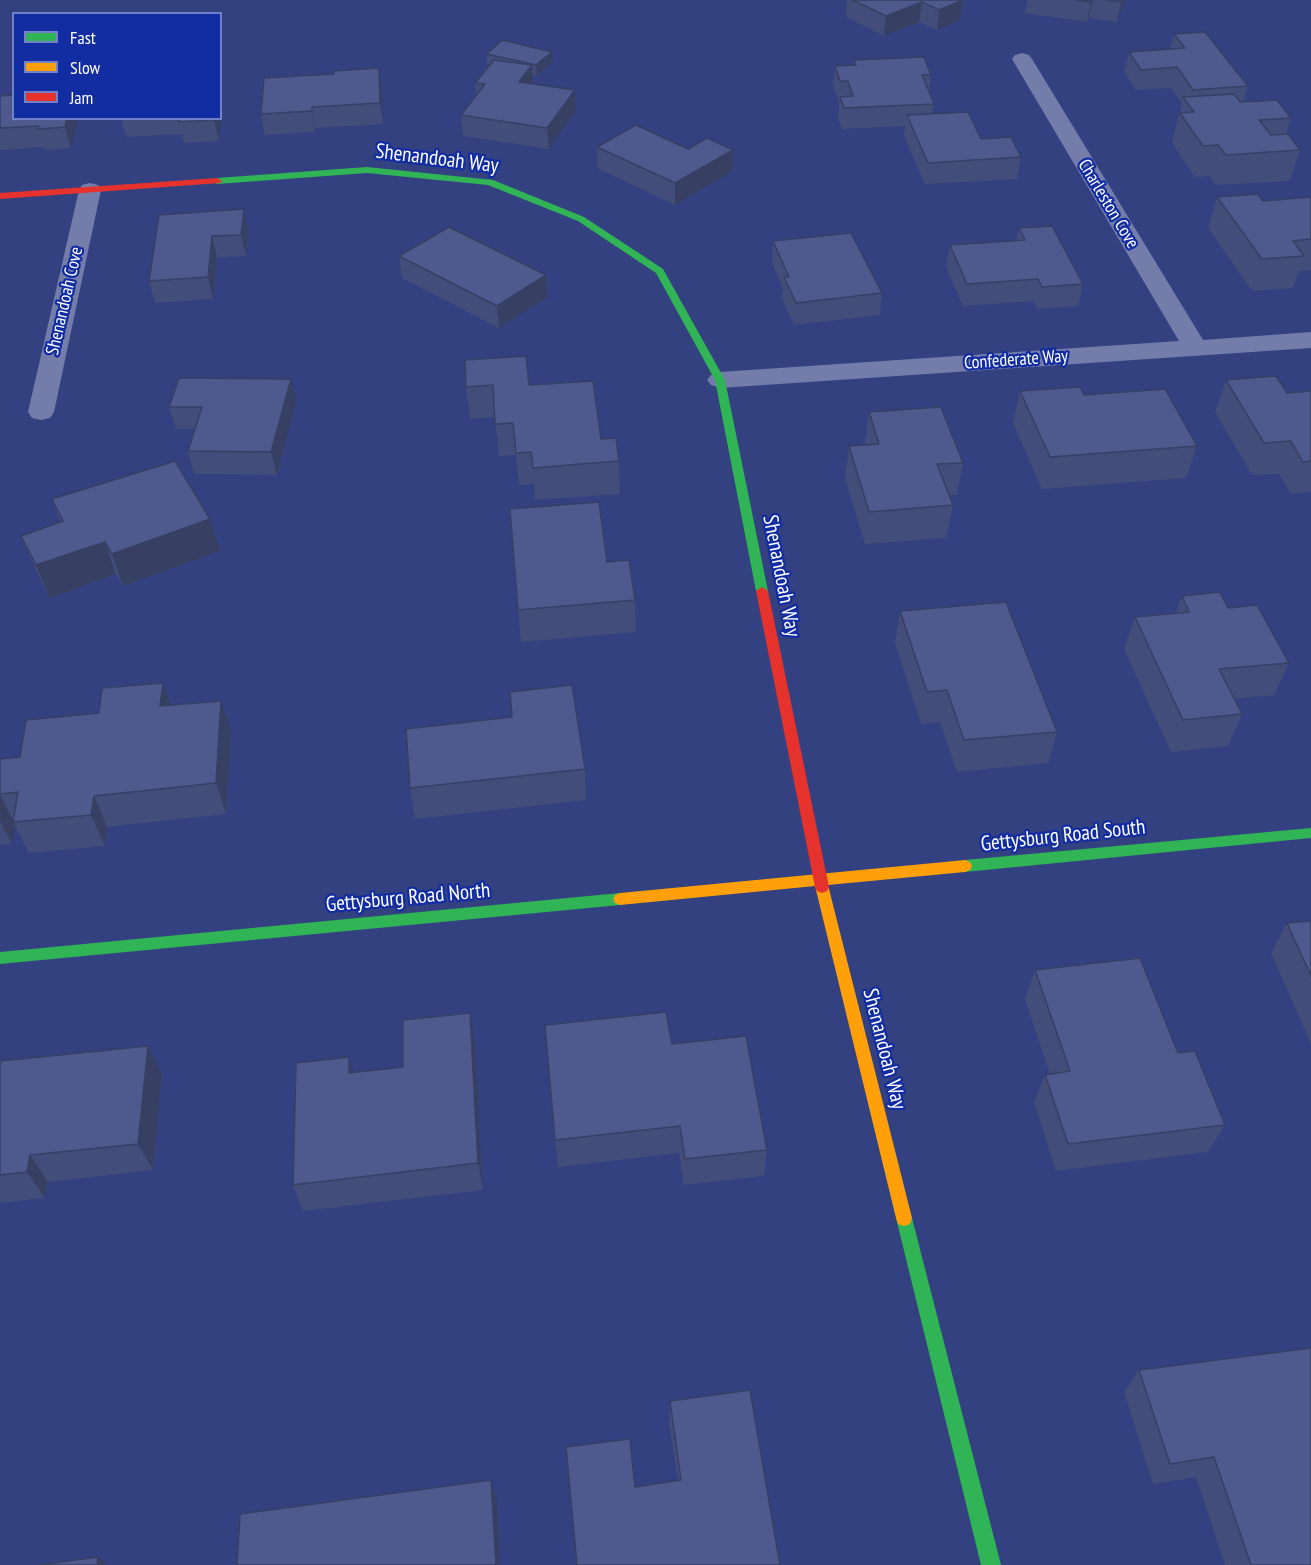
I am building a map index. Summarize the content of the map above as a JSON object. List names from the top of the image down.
{
  "streets": {
    "street": [
      "Shenandoah Way",
      "Charleston Cove",
      "Shenandoah Cove",
      "Confederate Way",
      "Gettysburg Road South",
      "Gettysburg Road North"
    ]
  },
  "crossings": [
    ["Shenandoah Way", "Shenandoah Cove"],
    ["Shenandoah Way", "Confederate Way"],
    ["Shenandoah Way", "Gettysburg Road South"],
    ["Shenandoah Way", "Gettysburg Road North"],
    ["Charleston Cove", "Confederate Way"],
    ["Gettysburg Road South", "Gettysburg Road North"]
  ],
  "legend": ["Fast", "Slow", "Jam"]
}
